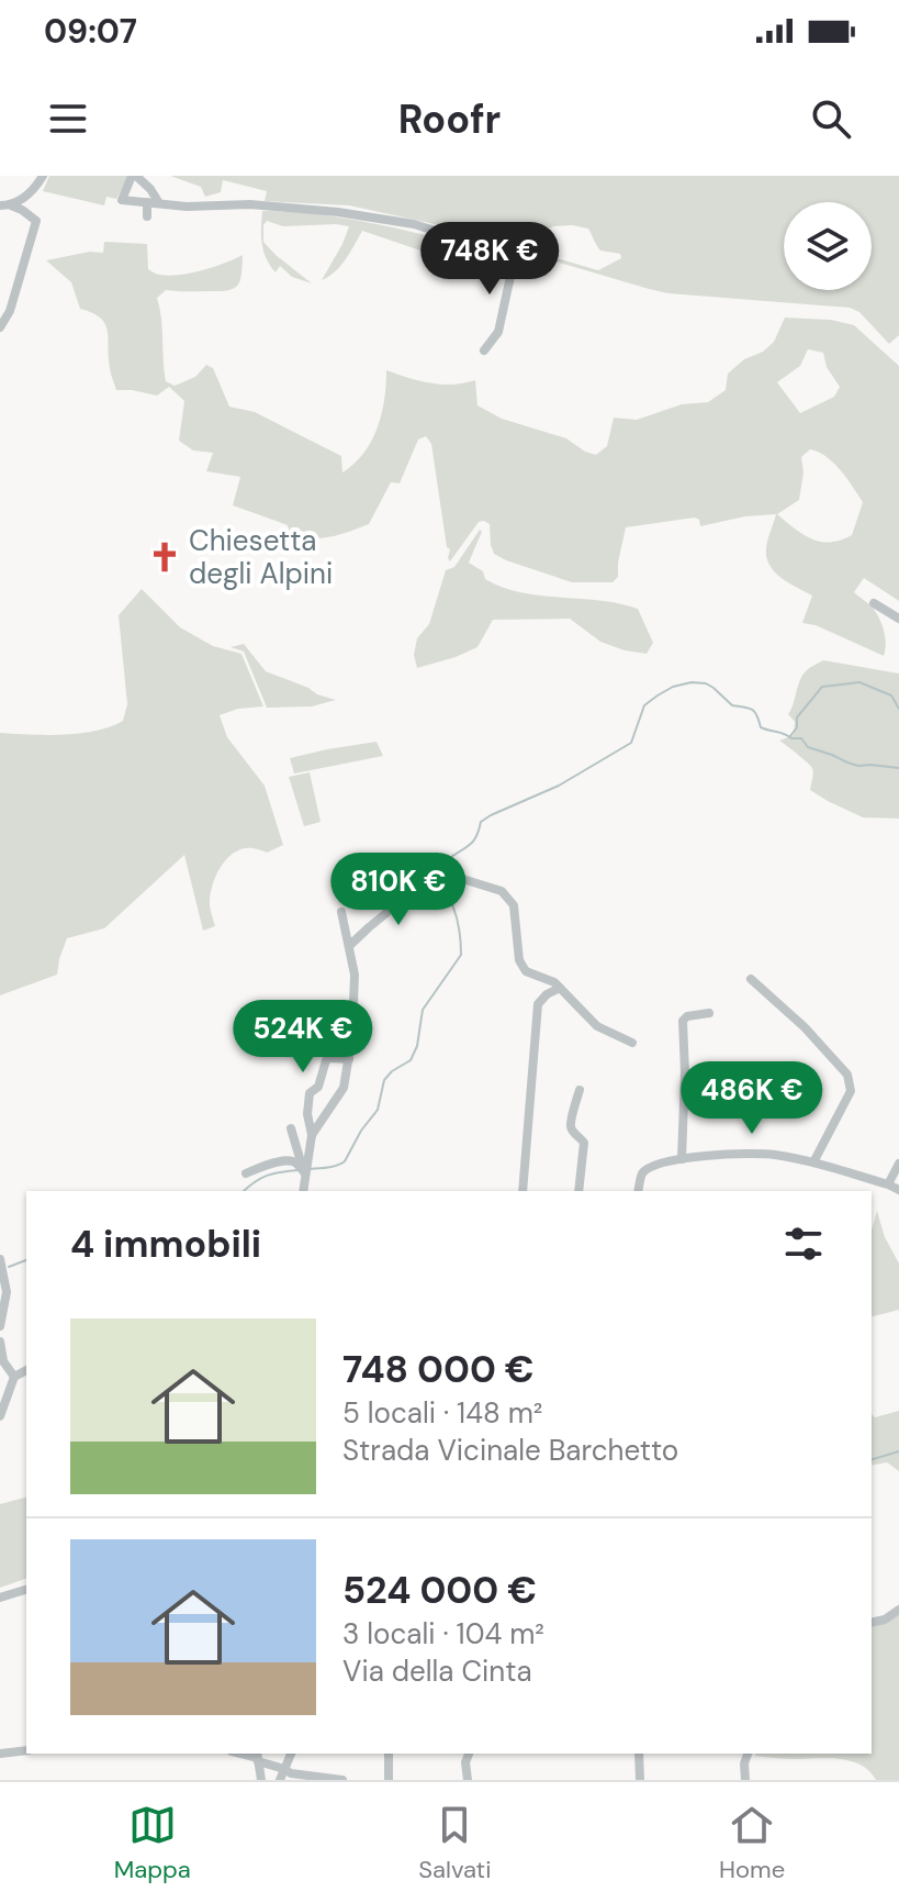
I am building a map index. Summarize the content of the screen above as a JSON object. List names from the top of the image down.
{
  "places": {
    "church": ["Chiesetta degli Alpini"]
  },
  "page": {
    "status": "09:07",
    "header": "Roofr",
    "price": [
      "748K €",
      "810K €",
      "524K €",
      "486K €"
    ],
    "heading": "4 immobili",
    "list": [
      {
        "name": "748 000 €",
        "note": "5 locali · 148 m² · Strada Vicinale Barchetto"
      },
      {
        "name": "524 000 €",
        "note": "3 locali · 104 m² · Via della Cinta"
      }
    ],
    "tabs": ["Mappa", "Salvati", "Home"]
  }
}
